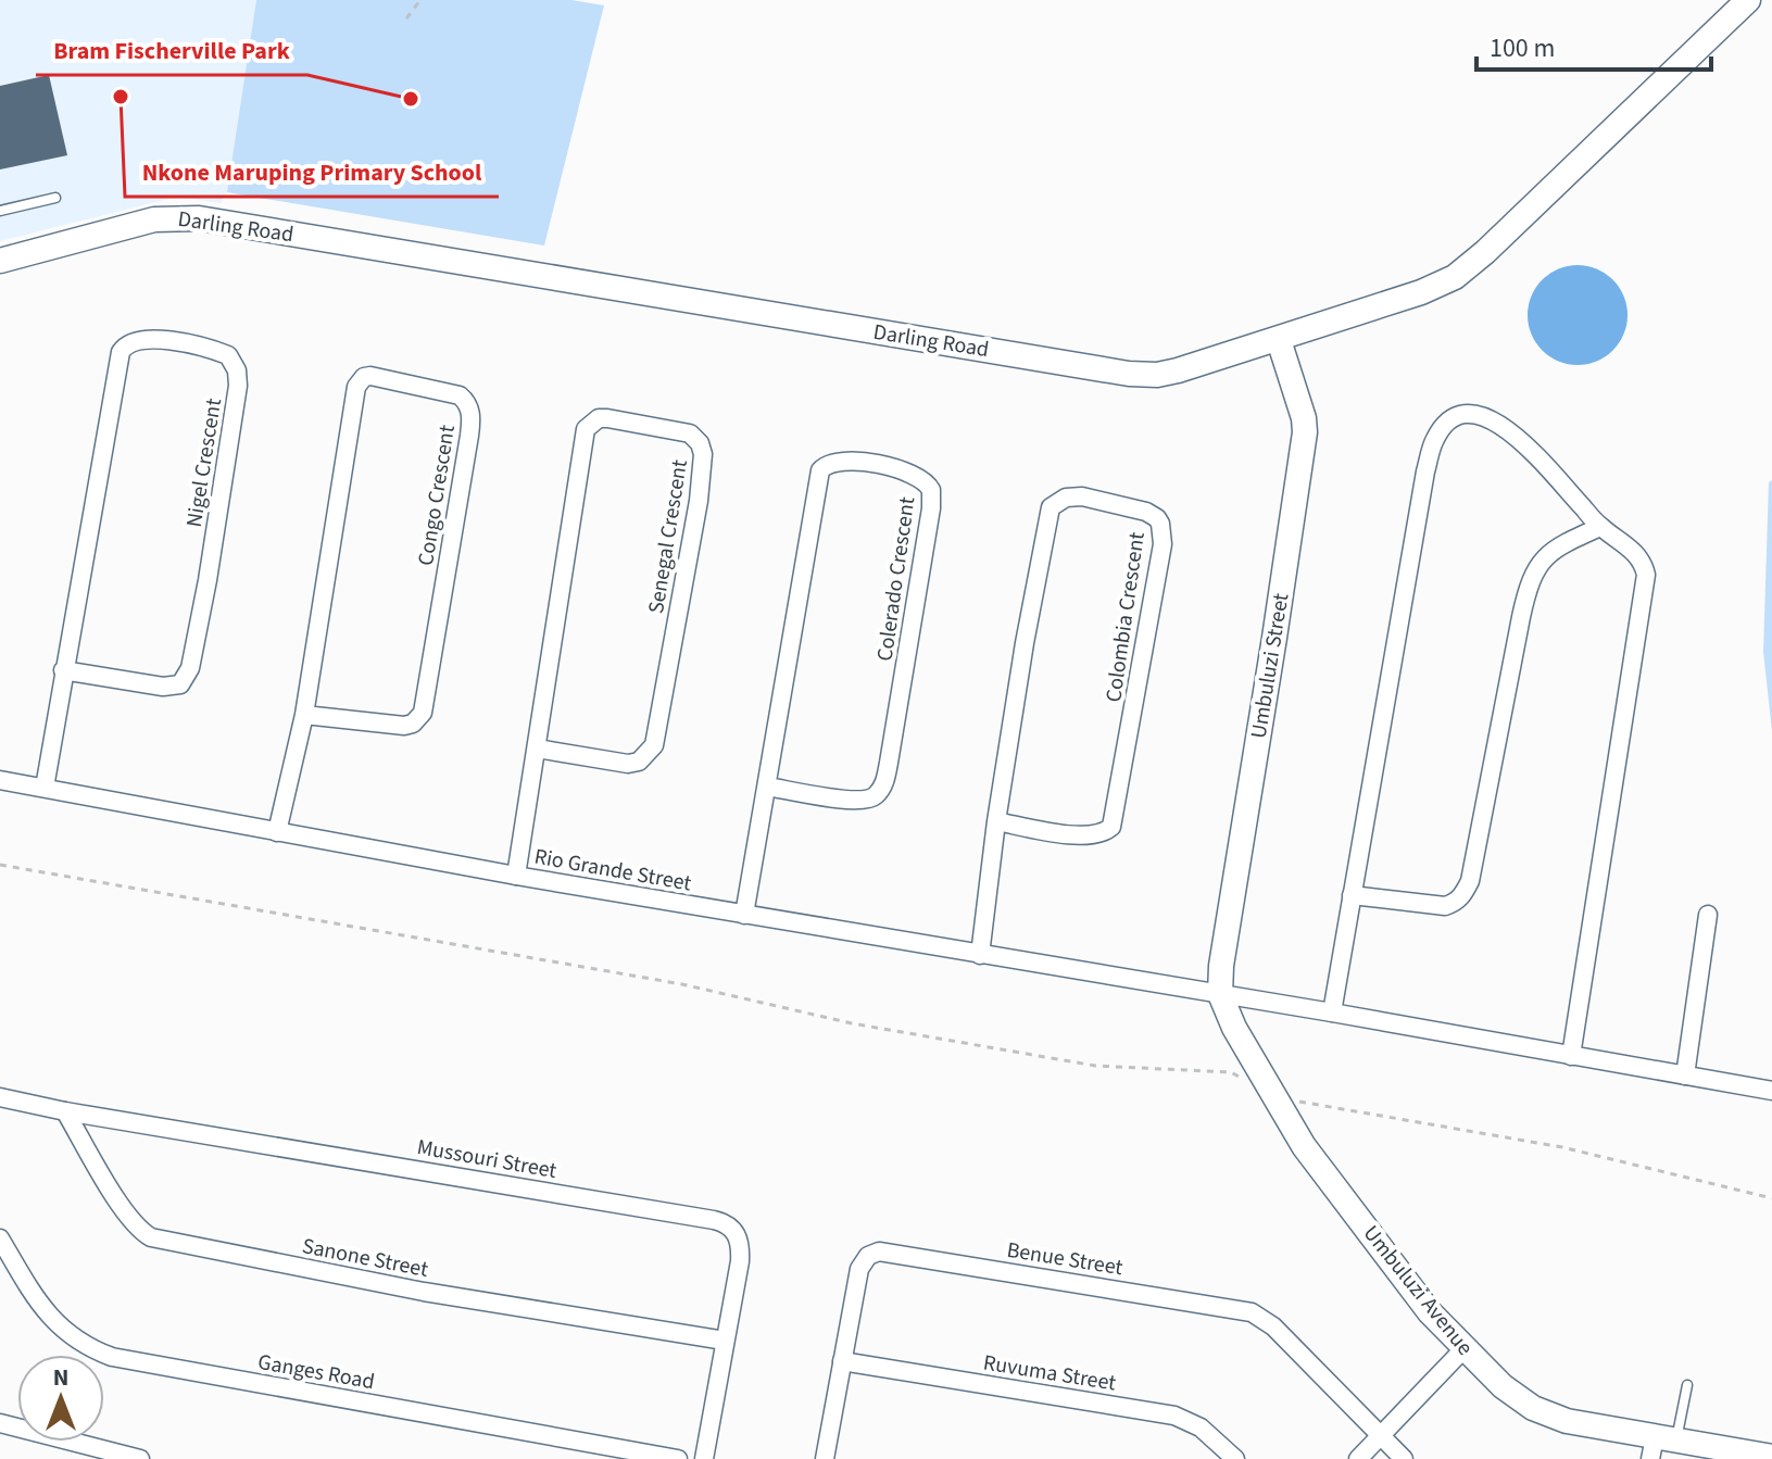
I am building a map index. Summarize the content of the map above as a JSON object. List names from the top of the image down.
{
  "streets": {
    "street": [
      "Darling Road",
      "Nigel Crescent",
      "Congo Crescent",
      "Senegal Crescent",
      "Colerado Crescent",
      "Colombia Crescent",
      "Umbuluzi Street",
      "Rio Grande Street",
      "Mussouri Street",
      "Sanone Street",
      "Benue Street",
      "Umbuluzi Avenue",
      "Ganges Road",
      "Ruvuma Street"
    ]
  },
  "crossings": [
    ["Darling Road", "Umbuluzi Street"],
    ["Nigel Crescent", "Rio Grande Street"],
    ["Congo Crescent", "Rio Grande Street"],
    ["Senegal Crescent", "Rio Grande Street"],
    ["Colerado Crescent", "Rio Grande Street"],
    ["Colombia Crescent", "Rio Grande Street"],
    ["Umbuluzi Street", "Rio Grande Street"],
    ["Umbuluzi Street", "Umbuluzi Avenue"],
    ["Rio Grande Street", "Umbuluzi Avenue"],
    ["Mussouri Street", "Sanone Street"],
    ["Benue Street", "Ruvuma Street"]
  ],
  "places": ["Nkone Maruping Primary School", "Bram Fischerville Park"],
  "scale_bar": "100 m",
  "north": "top"
}
